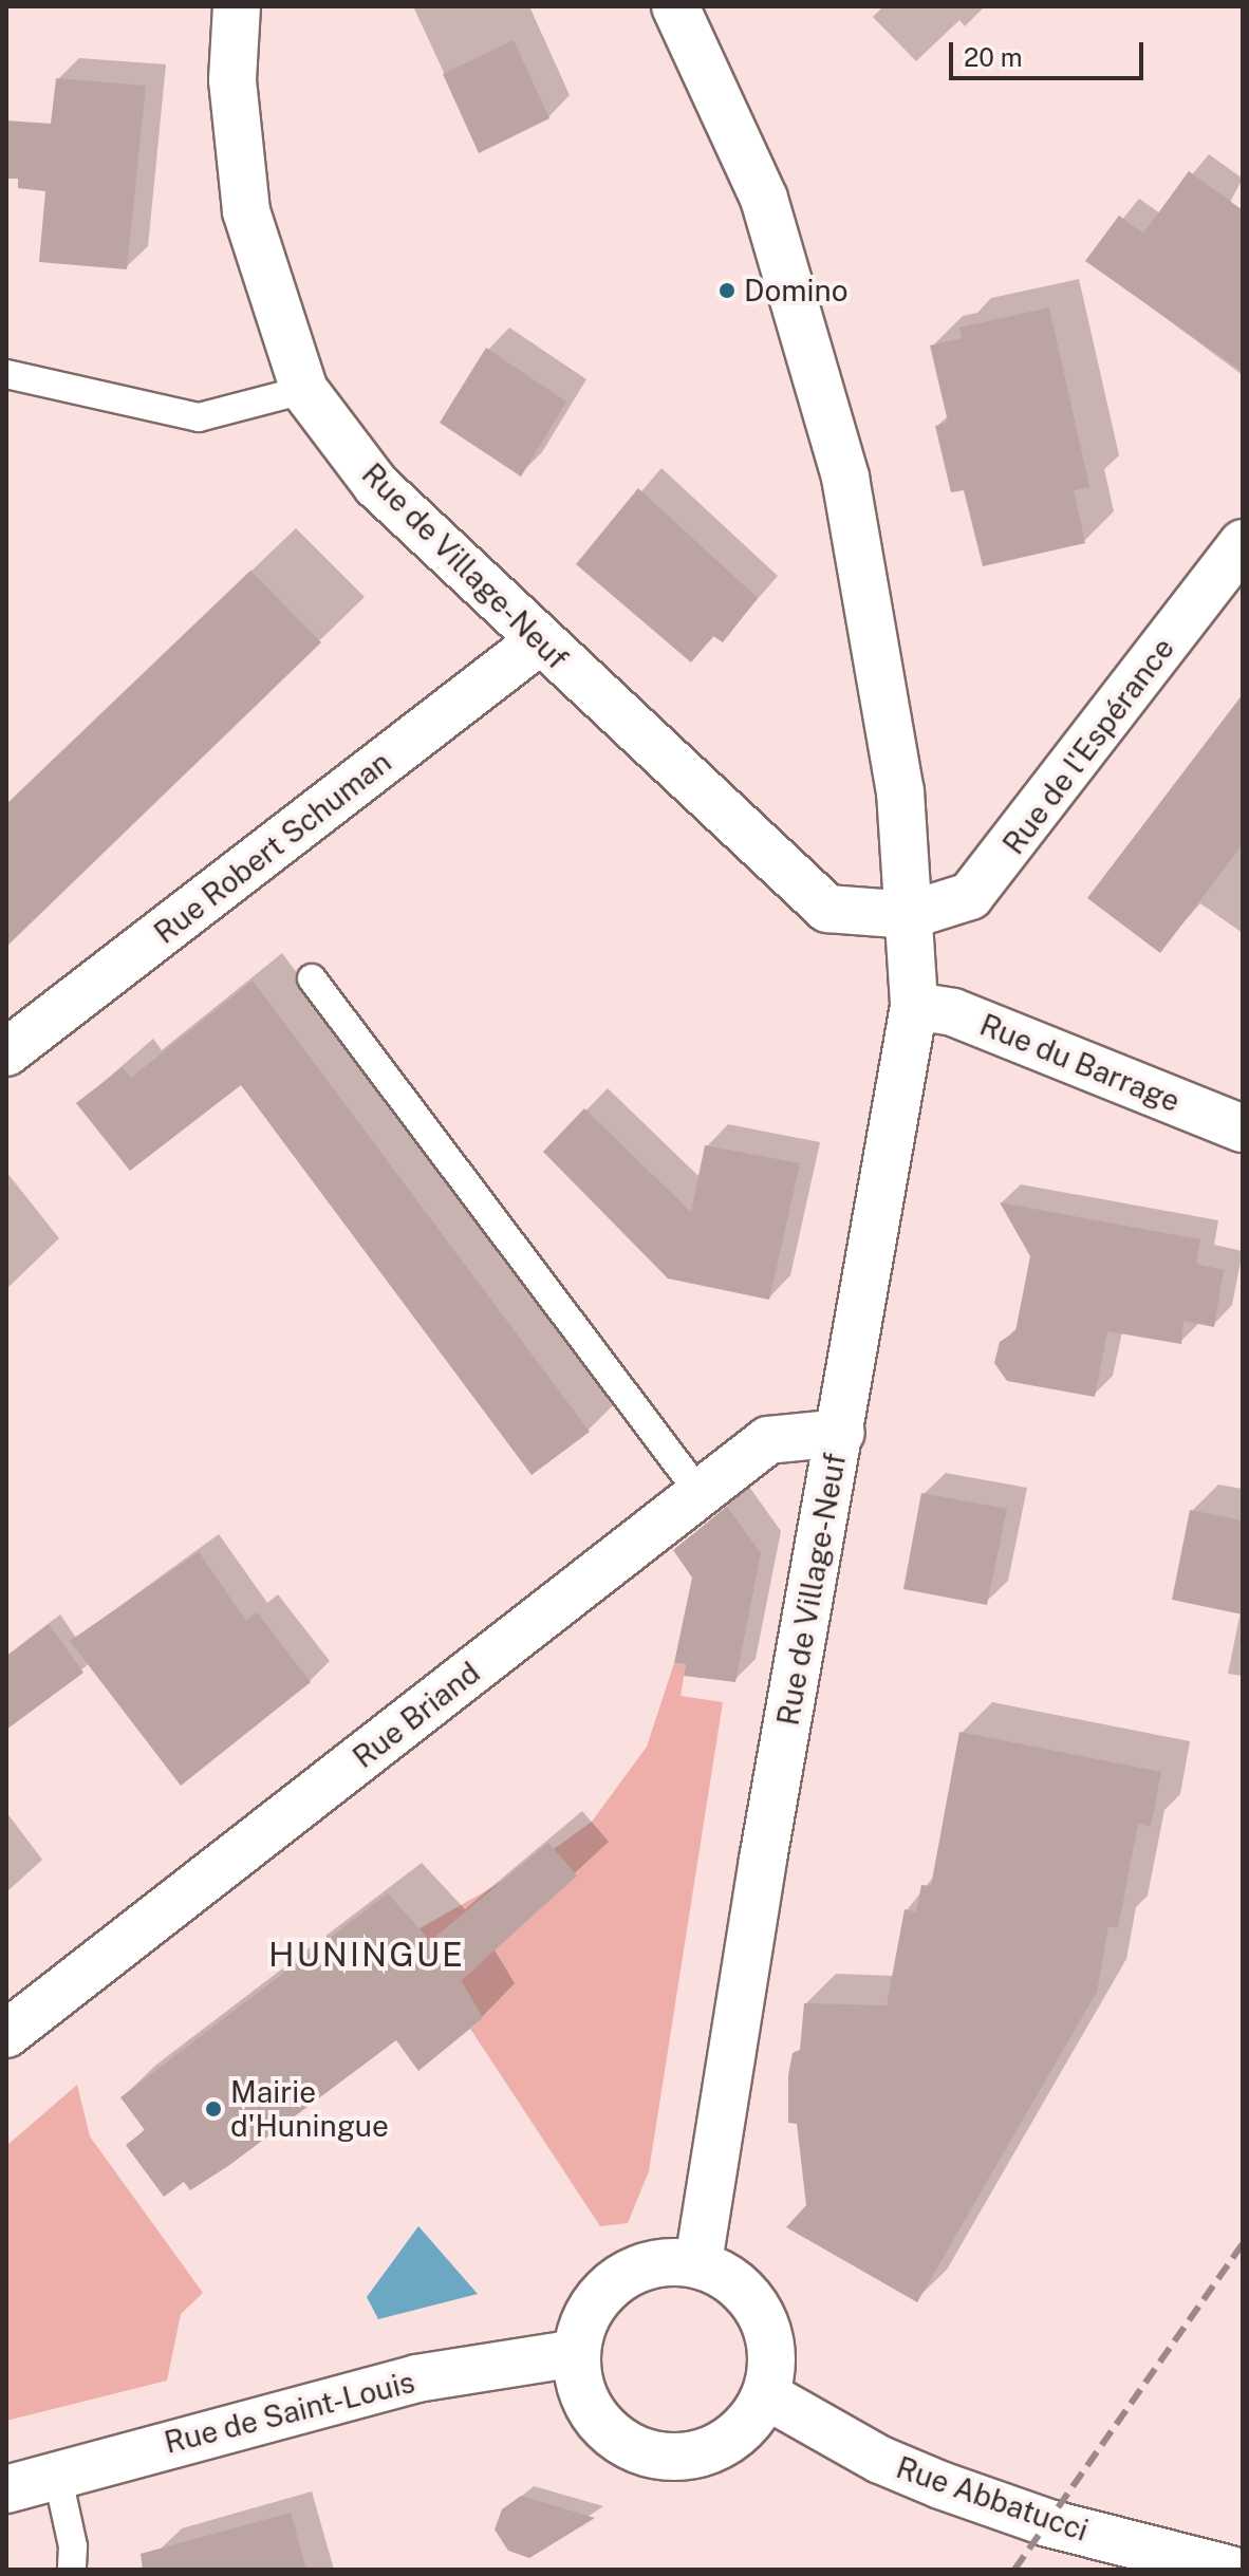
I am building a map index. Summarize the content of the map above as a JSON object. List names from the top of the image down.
{
  "streets": {
    "street": [
      "Rue de Village-Neuf",
      "Rue de l'Espérance",
      "Rue Robert Schuman",
      "Rue du Barrage",
      "Rue Briand",
      "Rue de Saint-Louis",
      "Rue Abbatucci"
    ]
  },
  "crossings": [
    ["Rue de Village-Neuf", "Rue de l'Espérance"],
    ["Rue de Village-Neuf", "Rue Robert Schuman"],
    ["Rue de Village-Neuf", "Rue du Barrage"],
    ["Rue de Village-Neuf", "Rue Briand"],
    ["Rue de Village-Neuf", "Rue de Saint-Louis"],
    ["Rue de Village-Neuf", "Rue Abbatucci"],
    ["Rue de Saint-Louis", "Rue Abbatucci"]
  ],
  "districts": ["HUNINGUE"],
  "places": ["Domino", "Mairie d'Huningue"],
  "scale_bar": "20 m"
}
